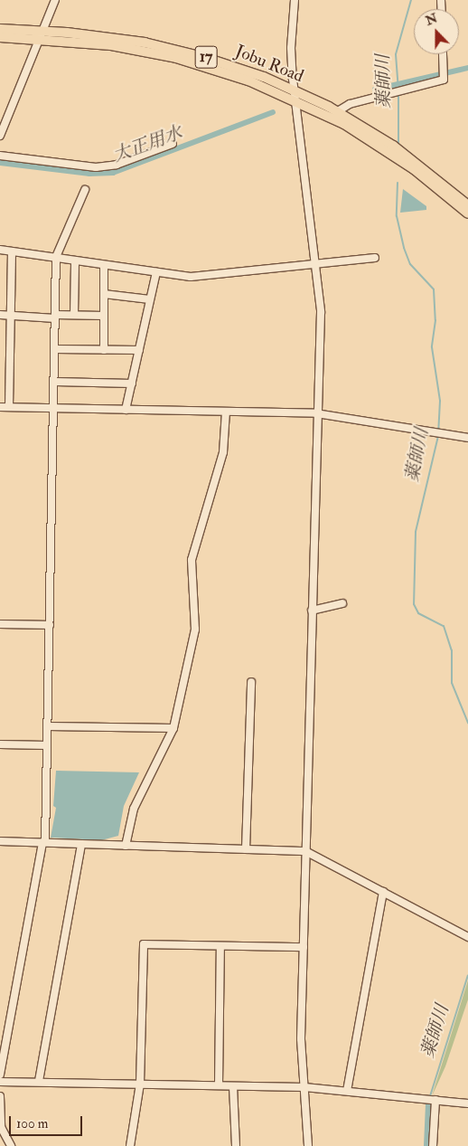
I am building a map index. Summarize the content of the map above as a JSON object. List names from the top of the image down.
{
  "streets": {
    "highway": ["17", "Jobu Road"]
  },
  "water": ["薬師川", "大正用水"],
  "scale_bar": "100 m",
  "north": "top"
}
